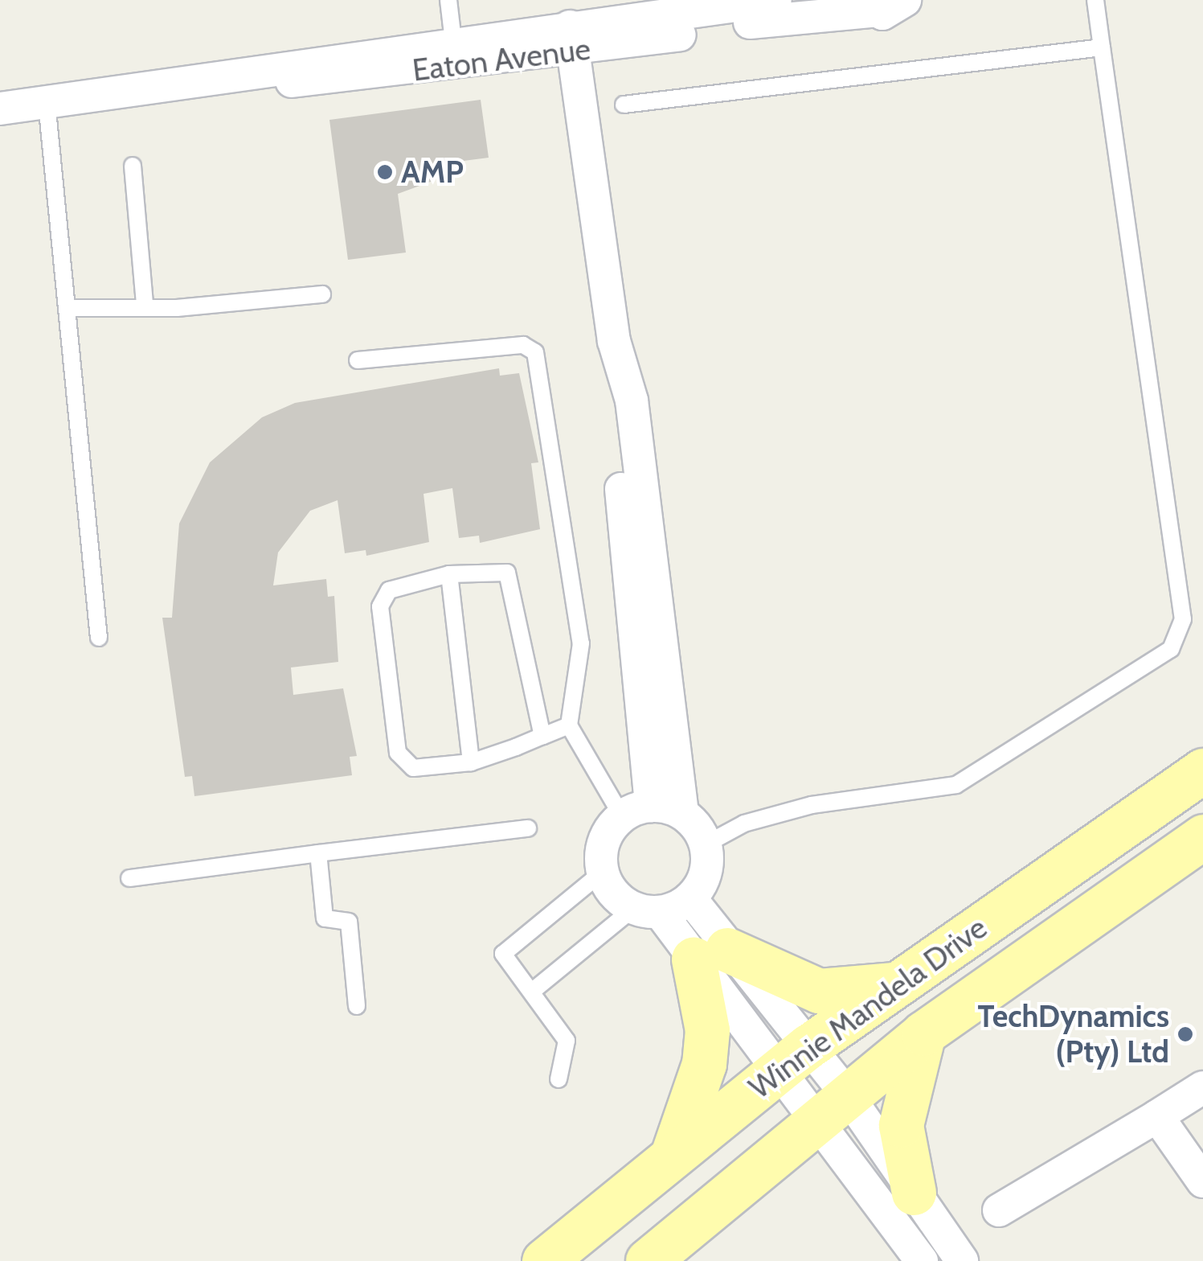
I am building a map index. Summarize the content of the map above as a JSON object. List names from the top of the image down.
{
  "streets": {
    "main road": ["Winnie Mandela Drive"],
    "street": ["Eaton Avenue"]
  },
  "places": ["AMP", "TechDynamics (Pty) Ltd"]
}
